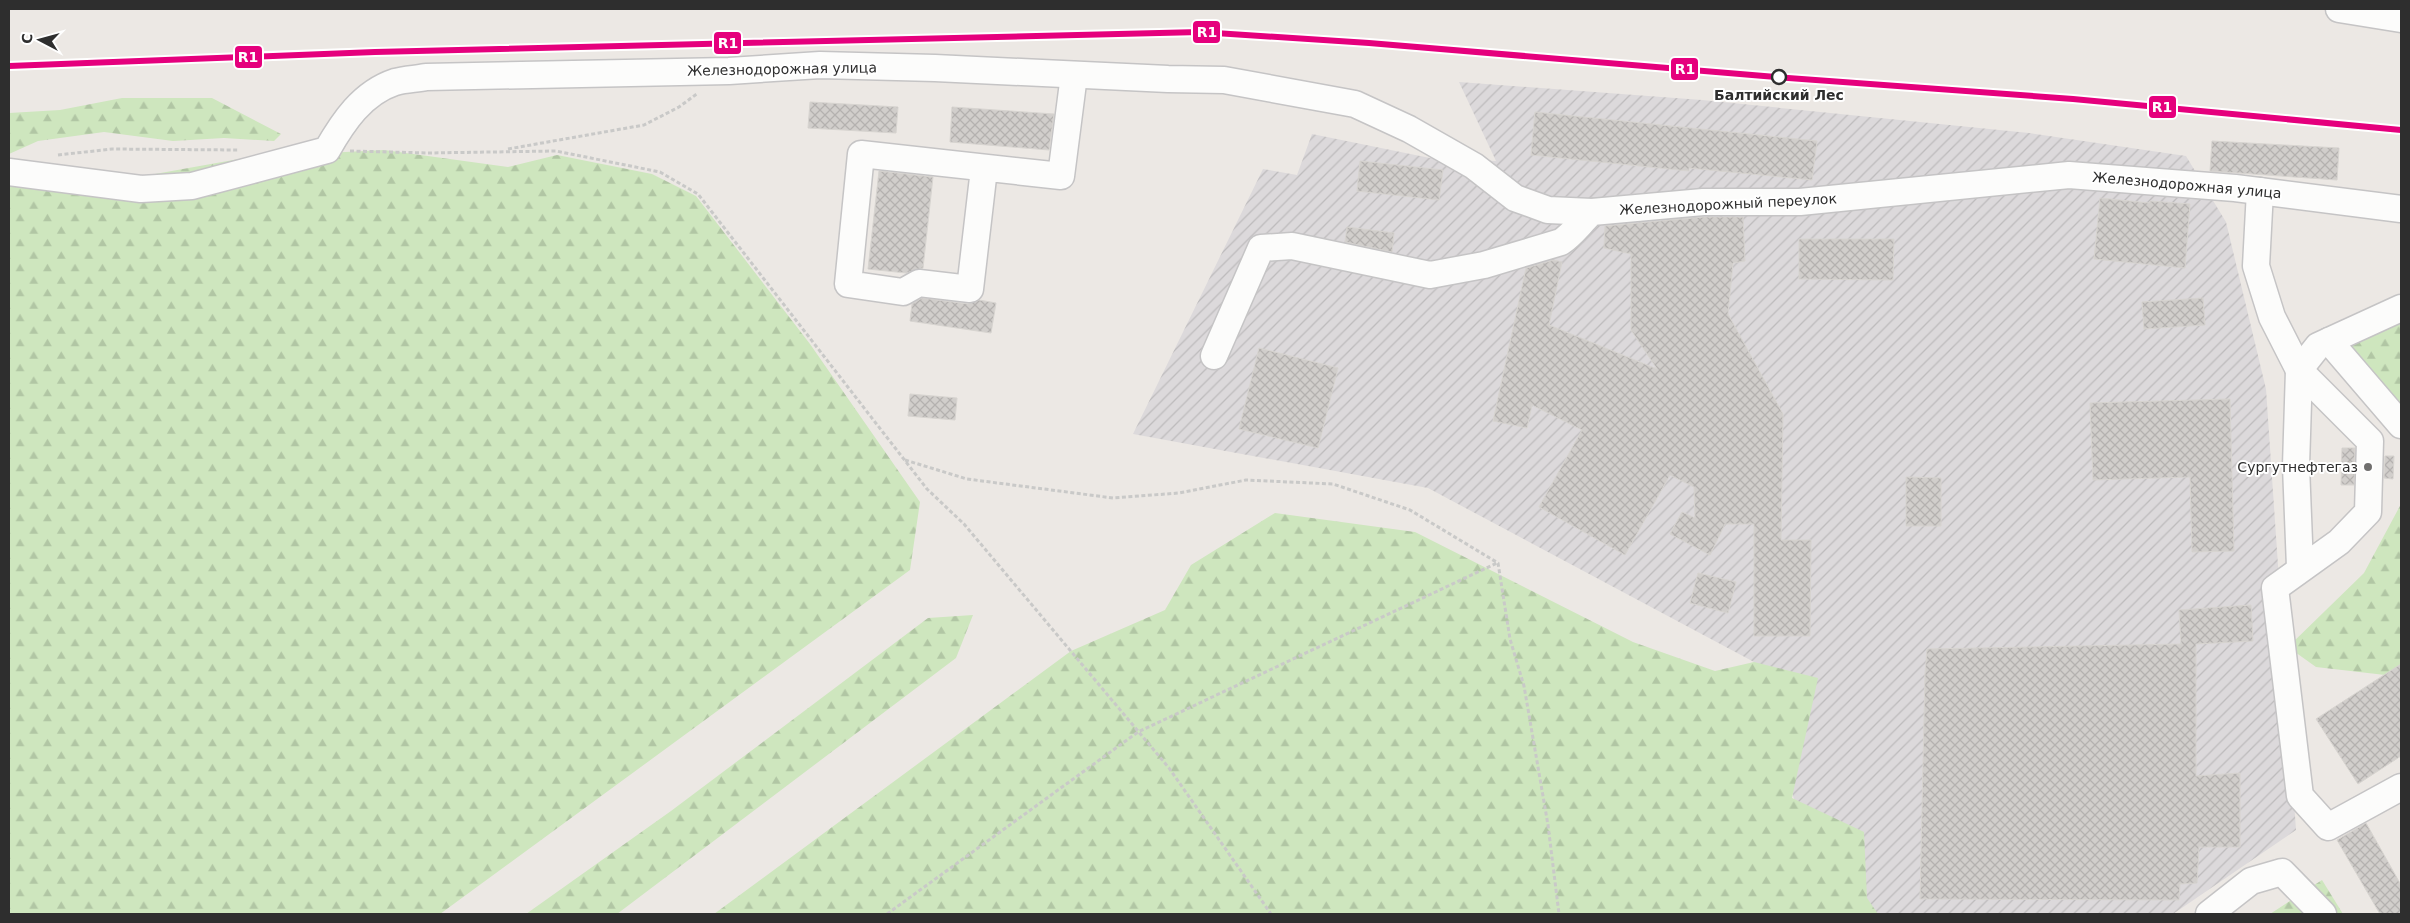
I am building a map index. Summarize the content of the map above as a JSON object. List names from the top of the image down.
{
  "streets": {
    "street": ["Железнодорожная улица", "Железнодорожный переулок"]
  },
  "crossings": [
    ["Железнодорожная улица", "Железнодорожный переулок"]
  ],
  "places": ["Балтийский Лес", "Сургутнефтегаз"],
  "lines": ["transit line R1"],
  "north": "left"
}
